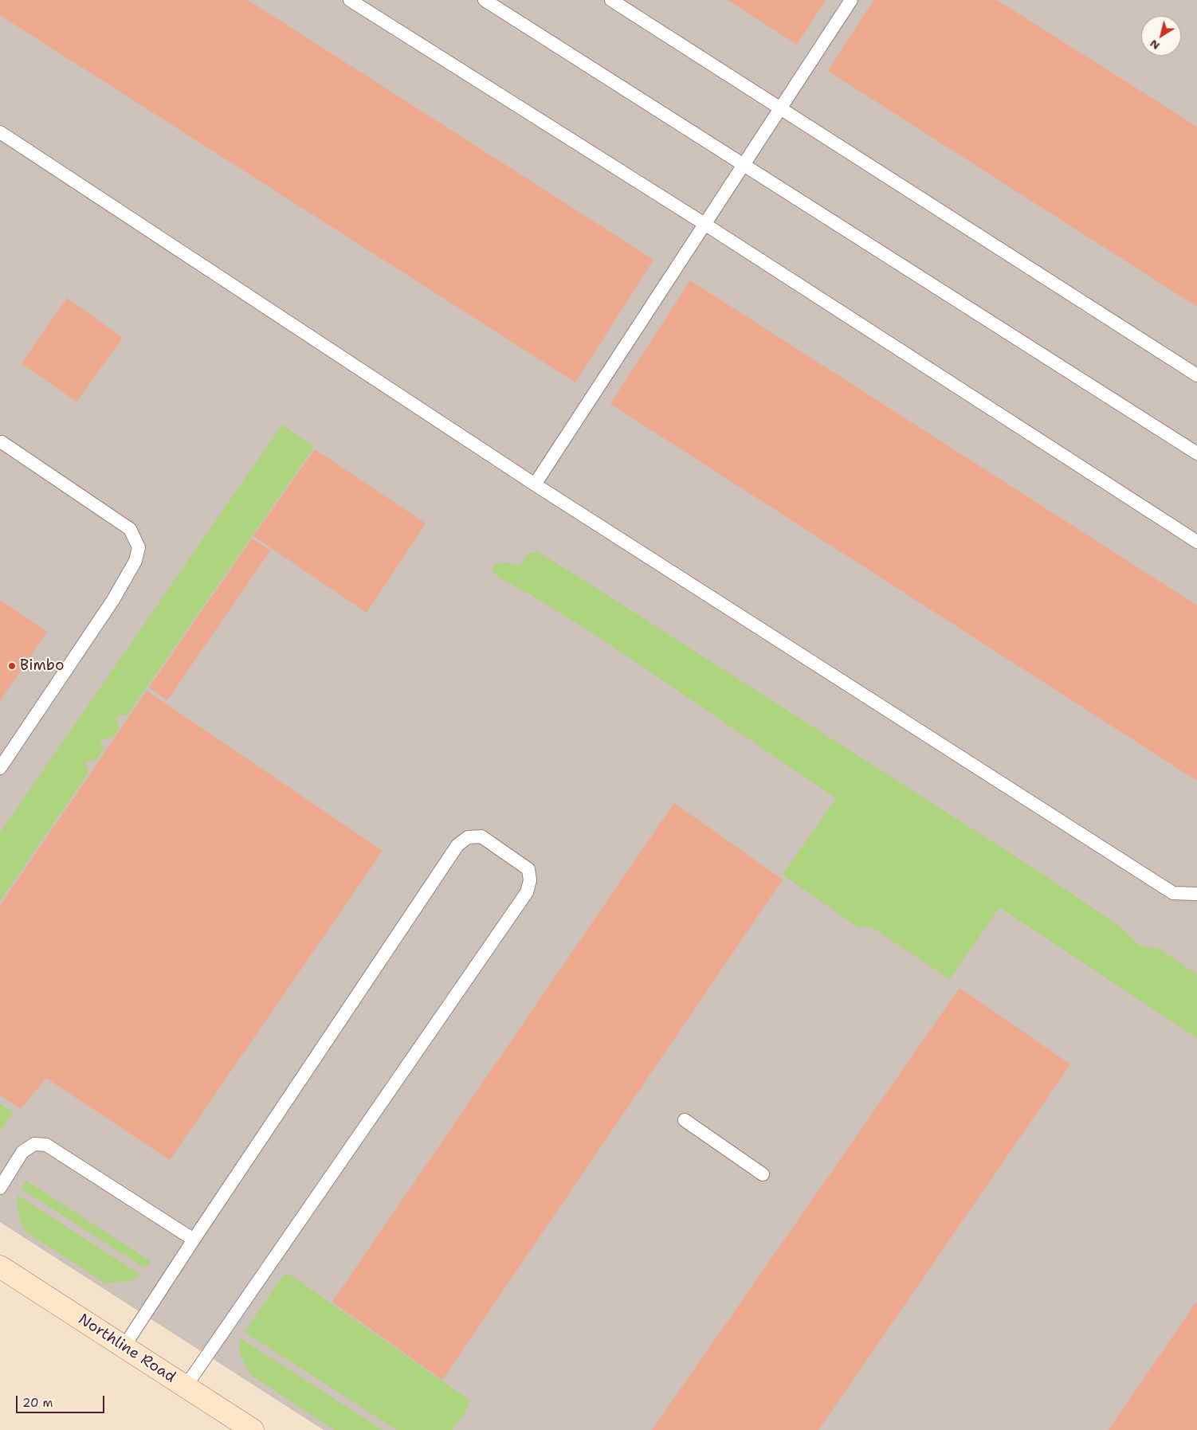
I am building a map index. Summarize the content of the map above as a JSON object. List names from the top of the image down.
{
  "streets": {
    "main road": ["Northline Road"]
  },
  "places": ["Bimbo"],
  "scale_bar": "20 m",
  "north": "bottom left"
}
